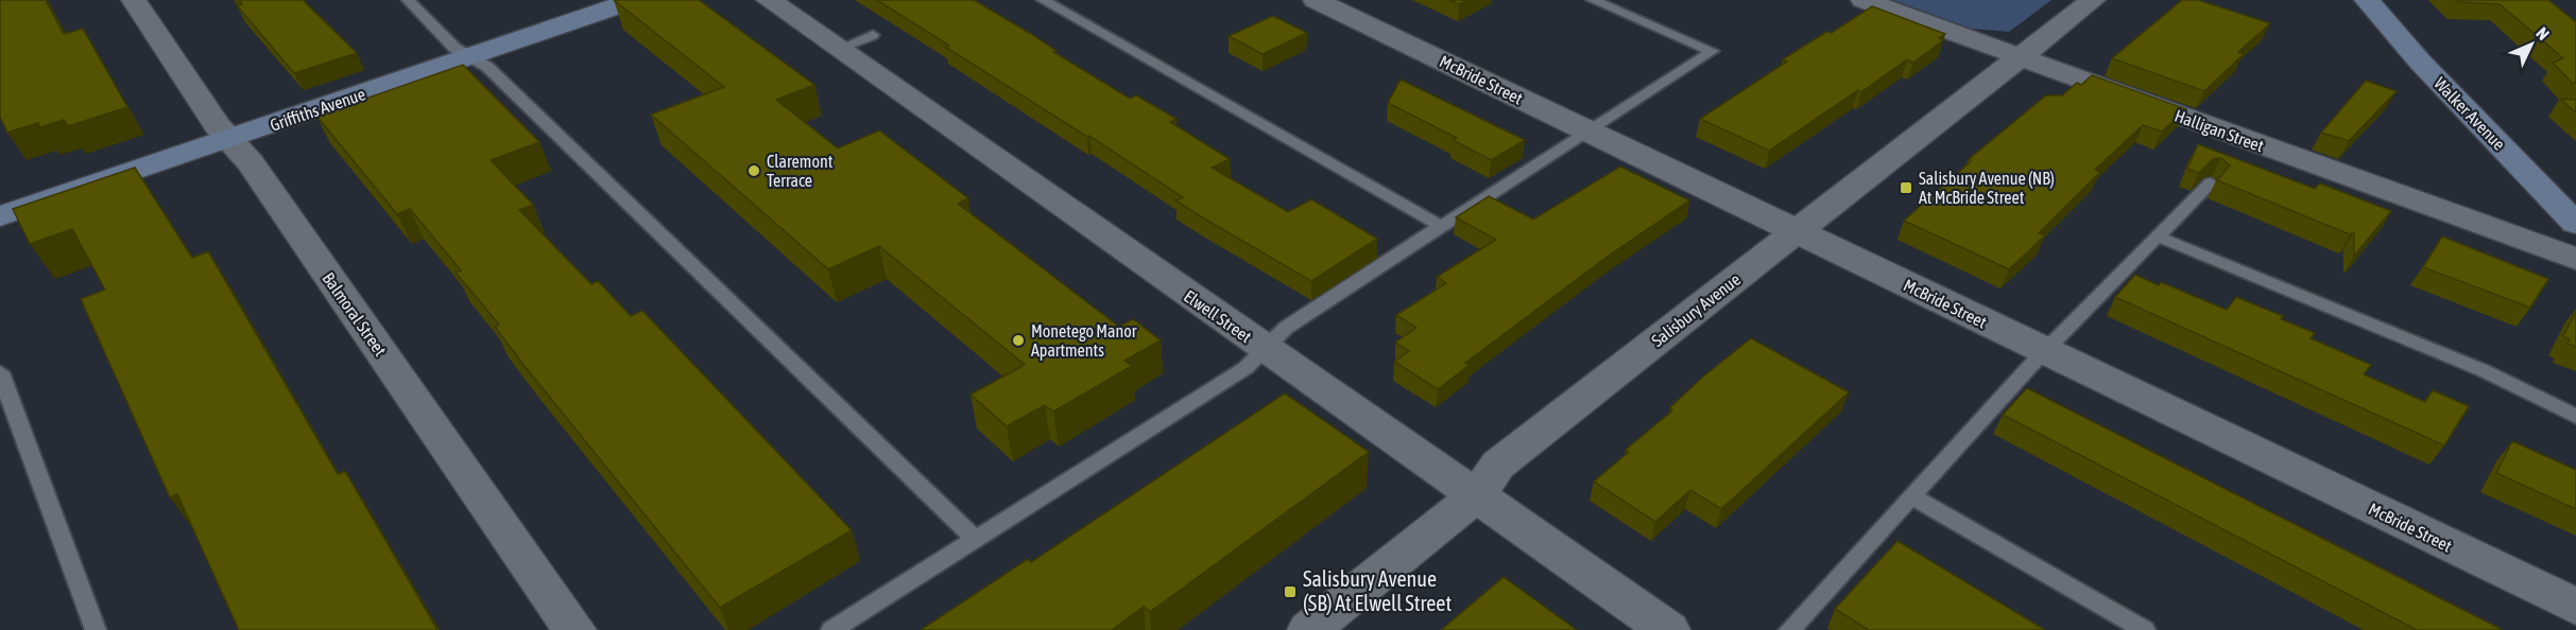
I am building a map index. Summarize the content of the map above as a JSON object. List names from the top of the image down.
{
  "streets": {
    "street": [
      "McBride Street",
      "Griffiths Avenue",
      "Walker Avenue",
      "Halligan Street",
      "Salisbury Avenue",
      "Balmoral Street",
      "Elwell Street"
    ]
  },
  "crossings": [
    ["McBride Street", "Salisbury Avenue"],
    ["Griffiths Avenue", "Balmoral Street"],
    ["Halligan Street", "Salisbury Avenue"],
    ["Salisbury Avenue", "Elwell Street"]
  ],
  "places": {
    "other": ["Claremont Terrace", "Monetego Manor Apartments"],
    "transit": ["Salisbury Avenue (NB) At McBride Street", "Salisbury Avenue (SB) At Elwell Street"]
  },
  "north": "top right"
}
